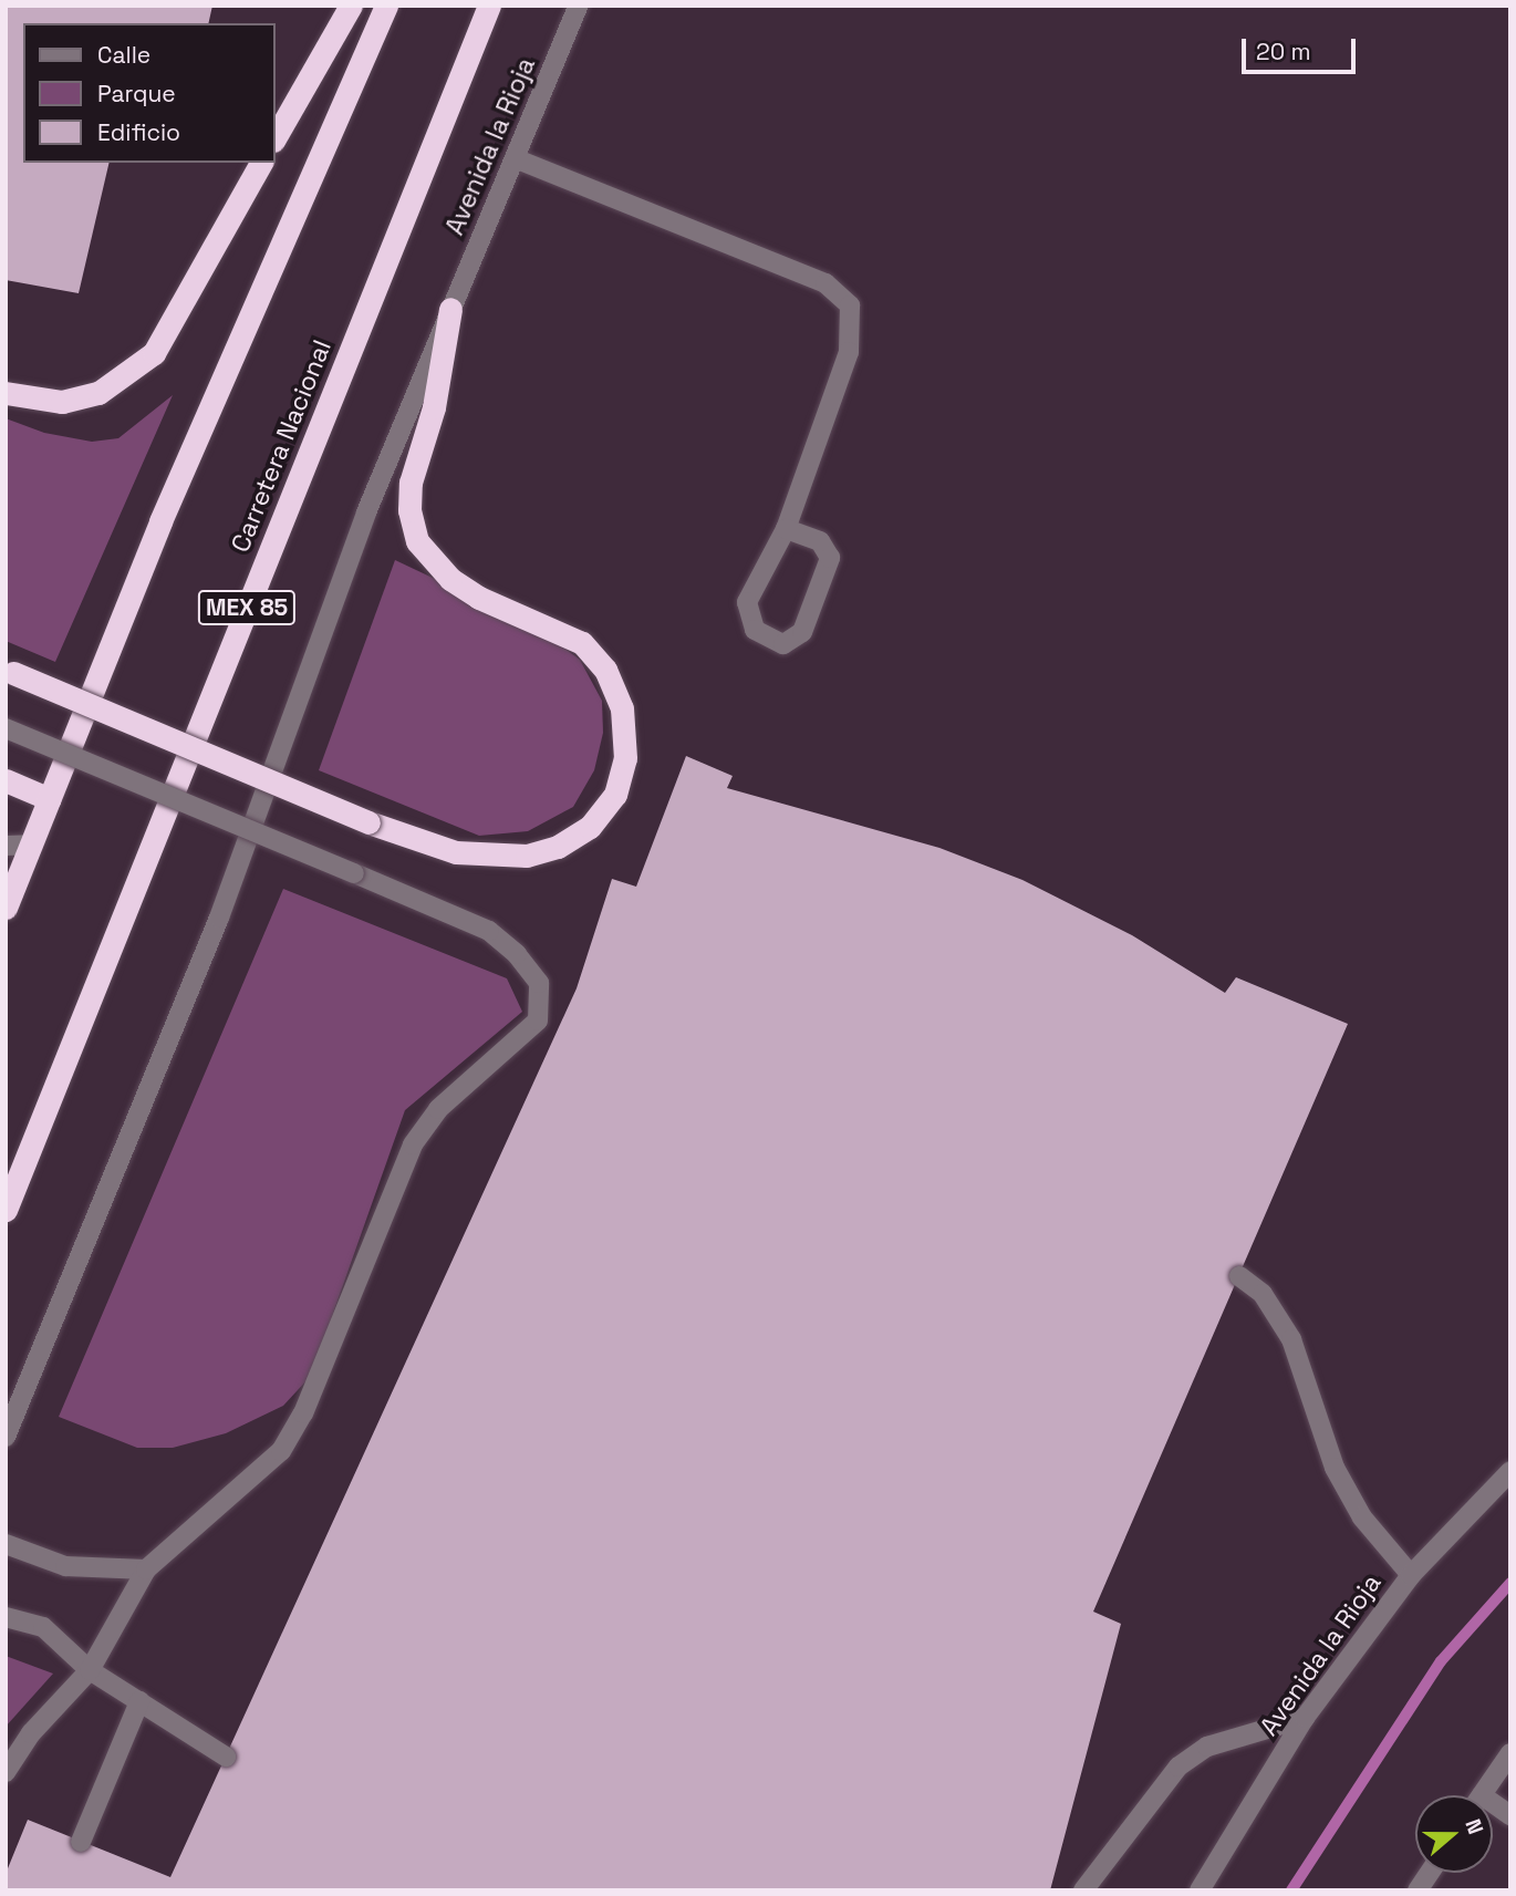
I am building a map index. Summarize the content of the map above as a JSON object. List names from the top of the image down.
{
  "streets": {
    "highway": ["Carretera Nacional", "MEX 85"],
    "street": ["Avenida la Rioja"]
  },
  "legend": ["Calle", "Parque", "Edificio"],
  "scale_bar": "20 m",
  "north": "right"
}
